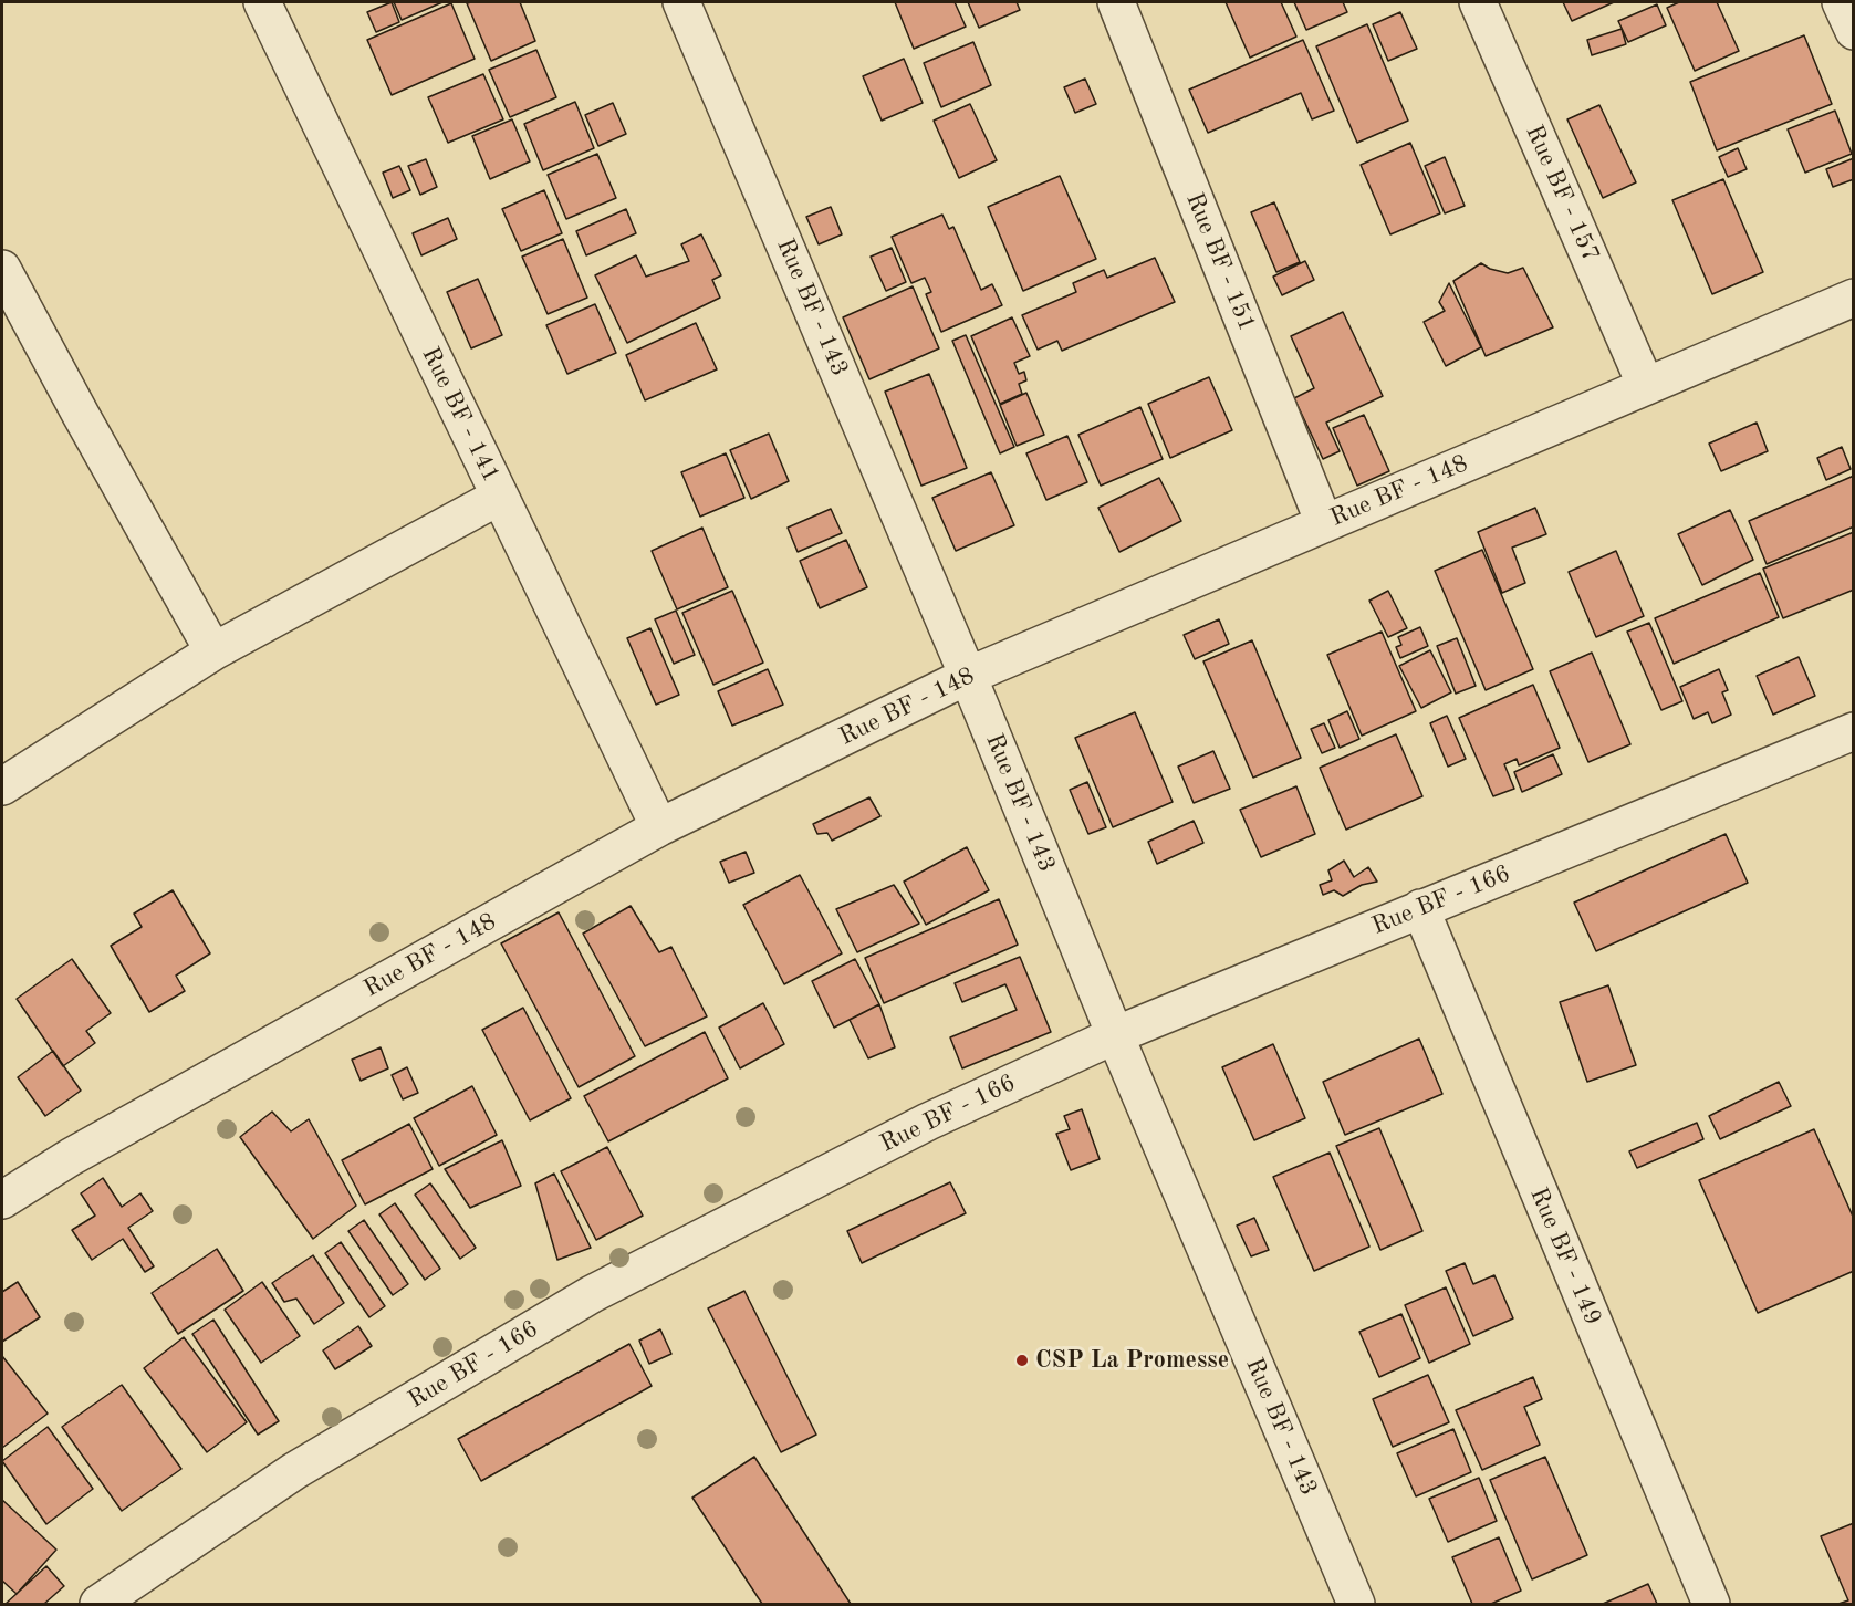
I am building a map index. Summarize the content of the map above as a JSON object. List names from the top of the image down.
{
  "streets": {
    "street": [
      "Rue BF - 157",
      "Rue BF - 151",
      "Rue BF - 143",
      "Rue BF - 141",
      "Rue BF - 148",
      "Rue BF - 166",
      "Rue BF - 149"
    ]
  },
  "crossings": [
    ["Rue BF - 157", "Rue BF - 148"],
    ["Rue BF - 151", "Rue BF - 148"],
    ["Rue BF - 143", "Rue BF - 148"],
    ["Rue BF - 143", "Rue BF - 166"],
    ["Rue BF - 141", "Rue BF - 148"],
    ["Rue BF - 166", "Rue BF - 149"]
  ],
  "places": ["CSP La Promesse"]
}
